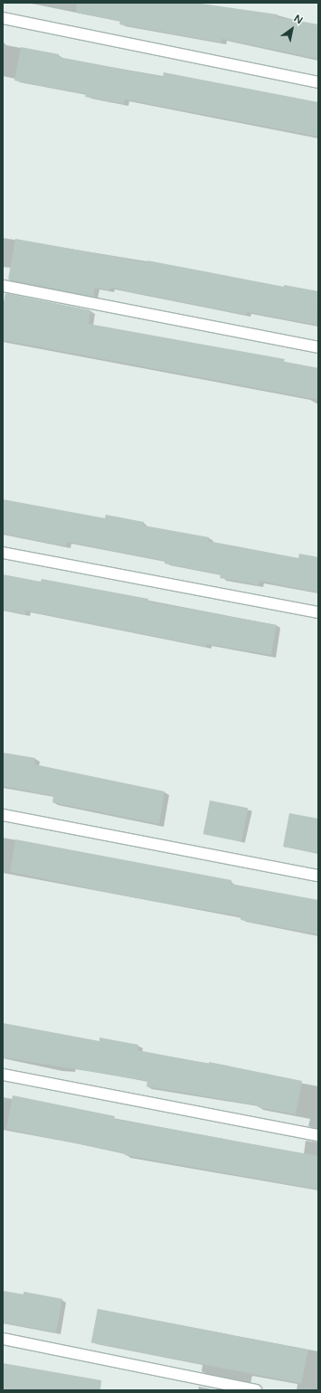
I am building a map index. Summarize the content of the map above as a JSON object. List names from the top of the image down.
{
  "north": "top right"
}
